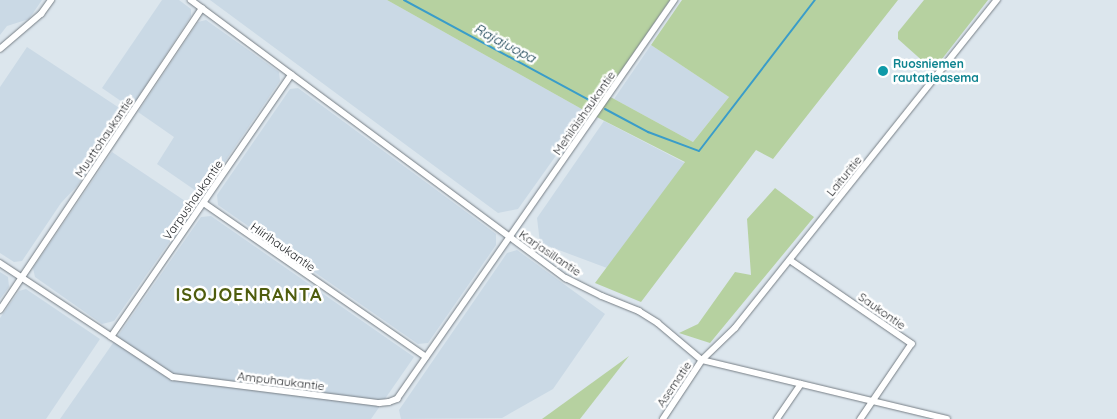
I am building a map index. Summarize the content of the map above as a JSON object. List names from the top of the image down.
{
  "streets": {
    "street": [
      "Mehiläishaukantie",
      "Muuttohaukantie",
      "Laituritie",
      "Varpushaukantie",
      "Hiirihaukantie",
      "Karjasillantie",
      "Saukontie",
      "Ampuhaukantie",
      "Asematie"
    ]
  },
  "crossings": [
    ["Mehiläishaukantie", "Karjasillantie"],
    ["Mehiläishaukantie", "Ampuhaukantie"],
    ["Muuttohaukantie", "Karjasillantie"],
    ["Muuttohaukantie", "Ampuhaukantie"],
    ["Laituritie", "Karjasillantie"],
    ["Laituritie", "Saukontie"],
    ["Laituritie", "Asematie"],
    ["Varpushaukantie", "Hiirihaukantie"],
    ["Varpushaukantie", "Karjasillantie"],
    ["Varpushaukantie", "Ampuhaukantie"],
    ["Hiirihaukantie", "Ampuhaukantie"],
    ["Karjasillantie", "Saukontie"],
    ["Karjasillantie", "Ampuhaukantie"],
    ["Karjasillantie", "Asematie"]
  ],
  "districts": ["ISOJOENRANTA"],
  "water": ["Rajajuopa"],
  "places": ["Ruosniemen rautatieasema"]
}
